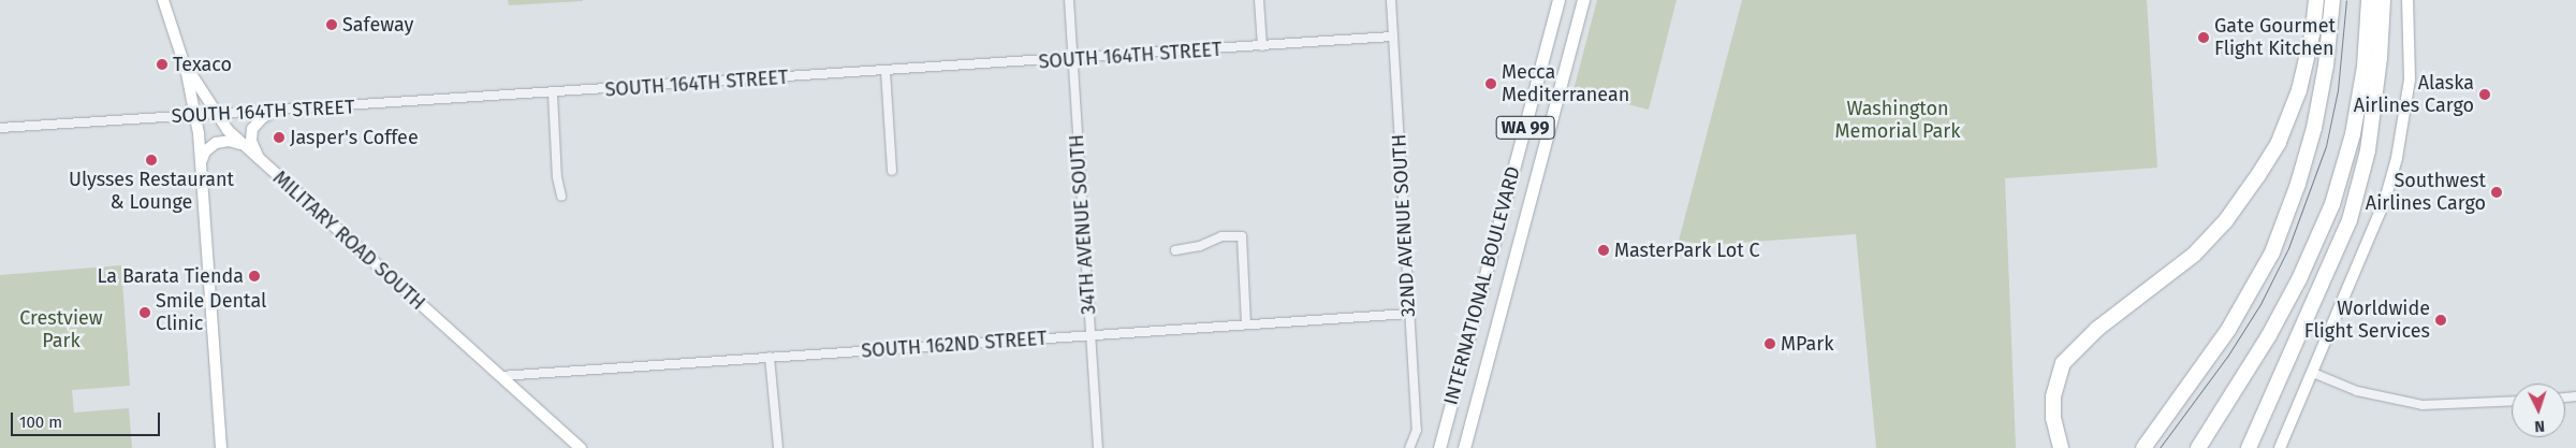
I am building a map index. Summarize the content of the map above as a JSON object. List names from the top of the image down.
{
  "streets": {
    "main road": ["WA 99", "INTERNATIONAL BOULEVARD"],
    "street": [
      "SOUTH 164TH STREET",
      "34TH AVENUE SOUTH",
      "32ND AVENUE SOUTH",
      "MILITARY ROAD SOUTH",
      "SOUTH 162ND STREET"
    ]
  },
  "crossings": [
    ["SOUTH 164TH STREET", "34TH AVENUE SOUTH"],
    ["SOUTH 164TH STREET", "32ND AVENUE SOUTH"],
    ["SOUTH 164TH STREET", "MILITARY ROAD SOUTH"],
    ["34TH AVENUE SOUTH", "SOUTH 162ND STREET"],
    ["32ND AVENUE SOUTH", "SOUTH 162ND STREET"],
    ["MILITARY ROAD SOUTH", "SOUTH 162ND STREET"]
  ],
  "parks": ["Washington Memorial Park", "Crestview Park"],
  "places": [
    "Safeway",
    "Gate Gourmet Flight Kitchen",
    "Texaco",
    "Mecca Mediterranean",
    "Alaska Airlines Cargo",
    "Jasper's Coffee",
    "Ulysses Restaurant & Lounge",
    "Southwest Airlines Cargo",
    "MasterPark Lot C",
    "La Barata Tienda",
    "Smile Dental Clinic",
    "Worldwide Flight Services",
    "MPark"
  ],
  "scale_bar": "100 m",
  "north": "bottom"
}
